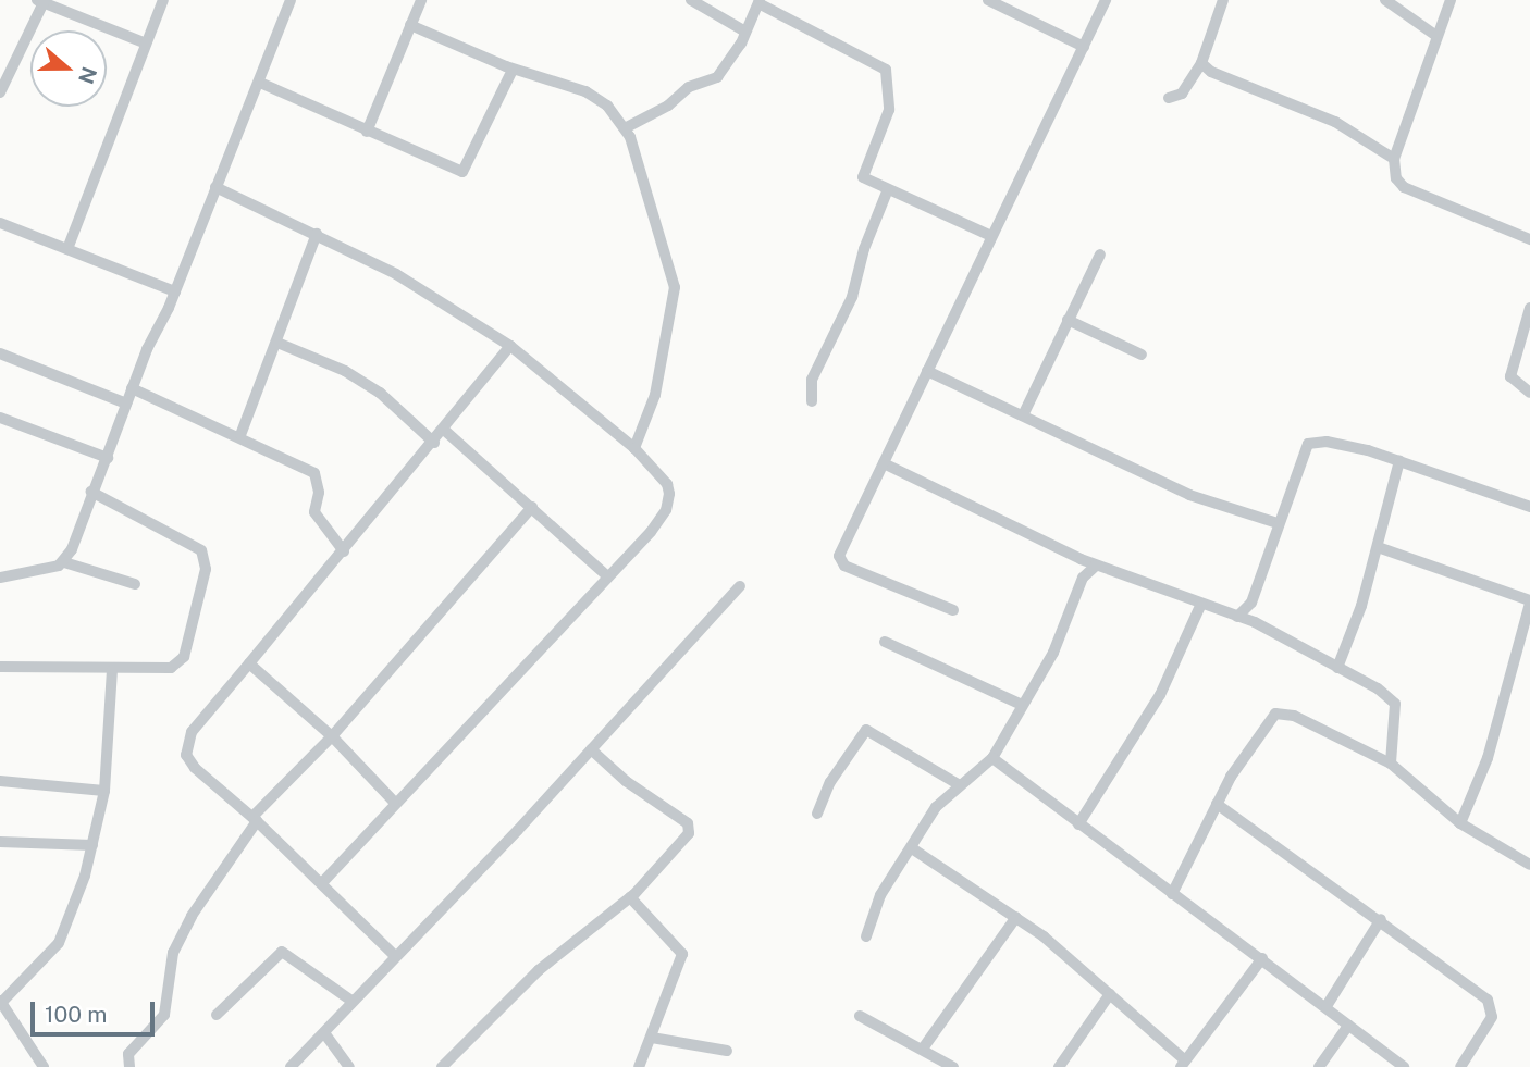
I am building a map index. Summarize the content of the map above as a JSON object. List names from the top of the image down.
{
  "scale_bar": "100 m",
  "north": "right"
}
